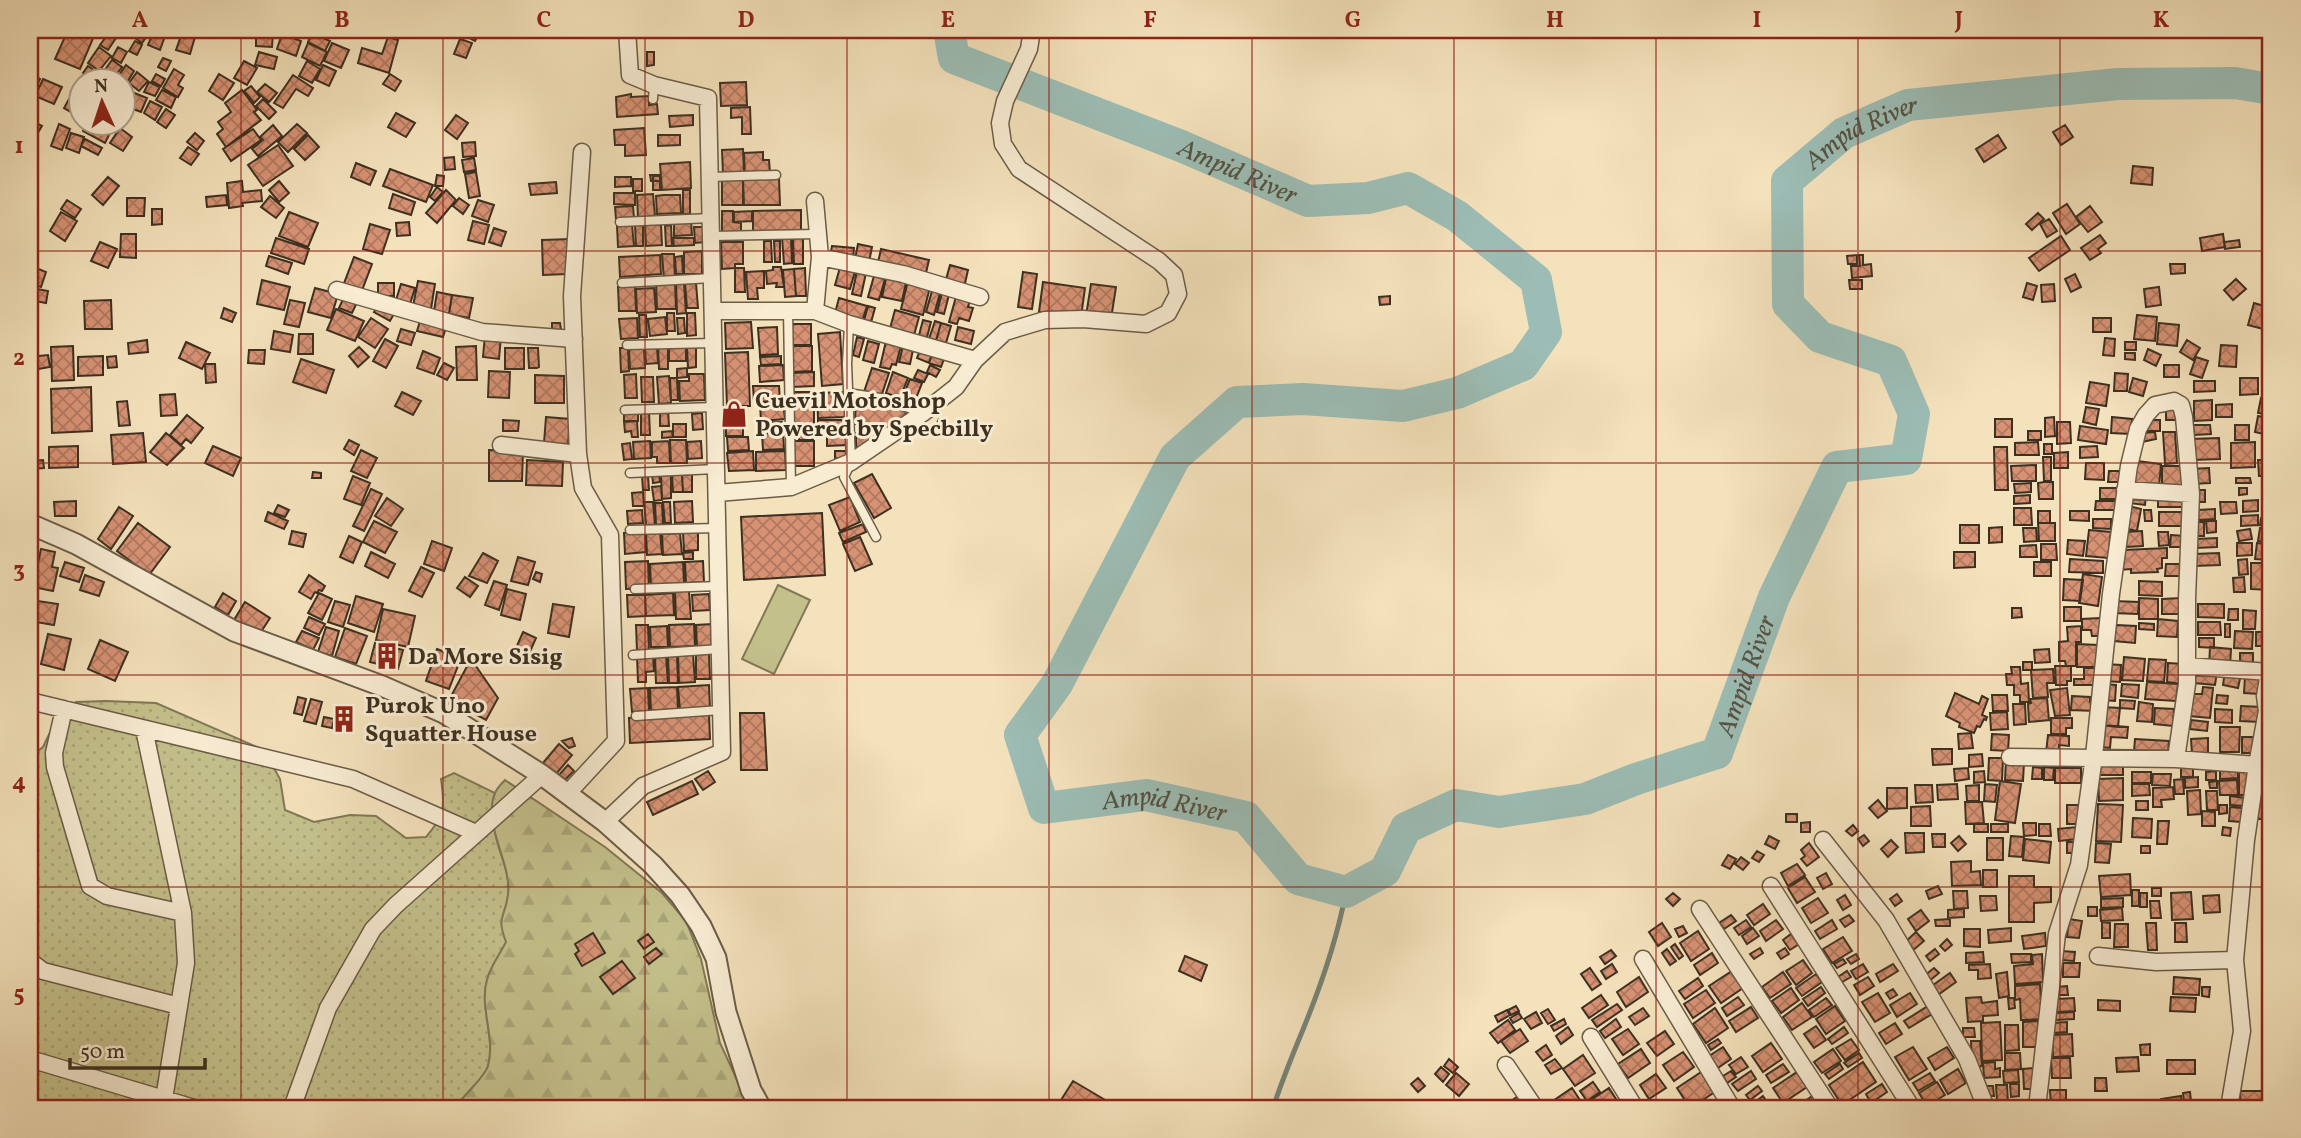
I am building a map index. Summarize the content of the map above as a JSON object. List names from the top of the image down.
{
  "water": ["Ampid River"],
  "places": {
    "shop": ["Cuevil Motoshop Powered by Specbilly"],
    "building": ["Da More Sisig", "Purok Uno Squatter House"]
  },
  "scale_bar": "50 m",
  "north": "top",
  "grid": {
    "columns": [
      "A",
      "B",
      "C",
      "D",
      "E",
      "F",
      "G",
      "H",
      "I",
      "J",
      "K"
    ],
    "rows": [
      "1",
      "2",
      "3",
      "4",
      "5"
    ]
  }
}
